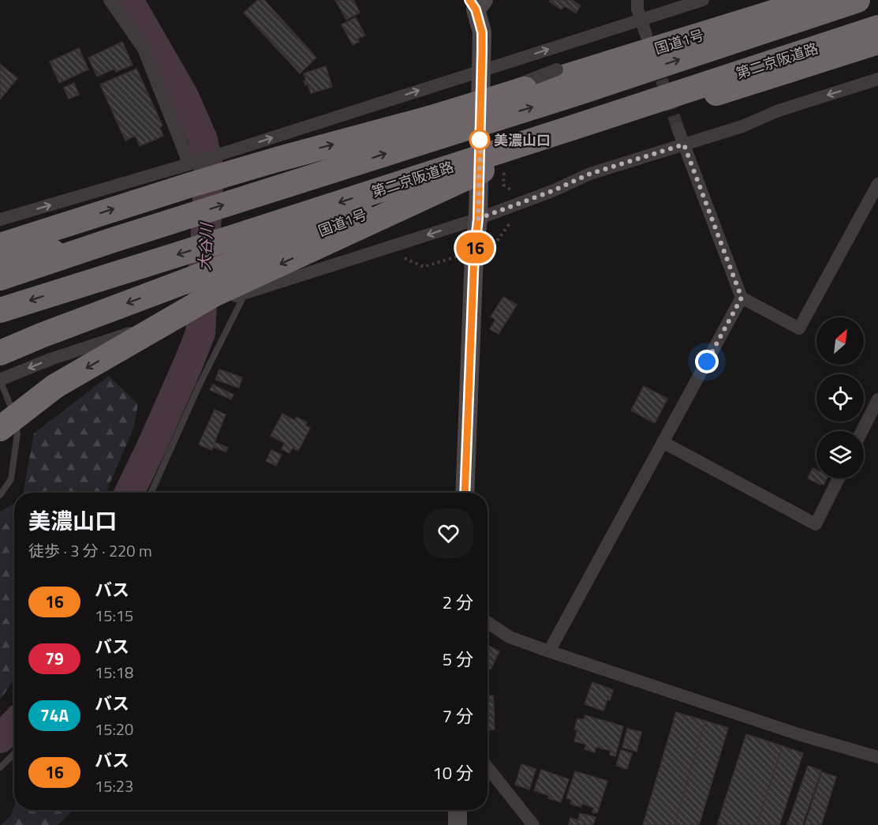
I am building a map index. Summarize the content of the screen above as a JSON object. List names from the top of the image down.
{
  "streets": {
    "highway": ["国道1号", "第二京阪道路"]
  },
  "water": ["大谷川"],
  "places": ["美濃山口"],
  "lines": ["bus line 16"],
  "north": "top right",
  "page": {
    "on_map": "16",
    "heading": ["美濃山口", "徒歩 · 3 分 · 220 m"],
    "list": [
      {
        "mark": "16",
        "name": "バス",
        "note": "15:15",
        "value": "2 分"
      },
      {
        "mark": "79",
        "name": "バス",
        "note": "15:18",
        "value": "5 分"
      },
      {
        "mark": "74A",
        "name": "バス",
        "note": "15:20",
        "value": "7 分"
      },
      {
        "mark": "16",
        "name": "バス",
        "note": "15:23",
        "value": "10 分"
      }
    ]
  }
}
